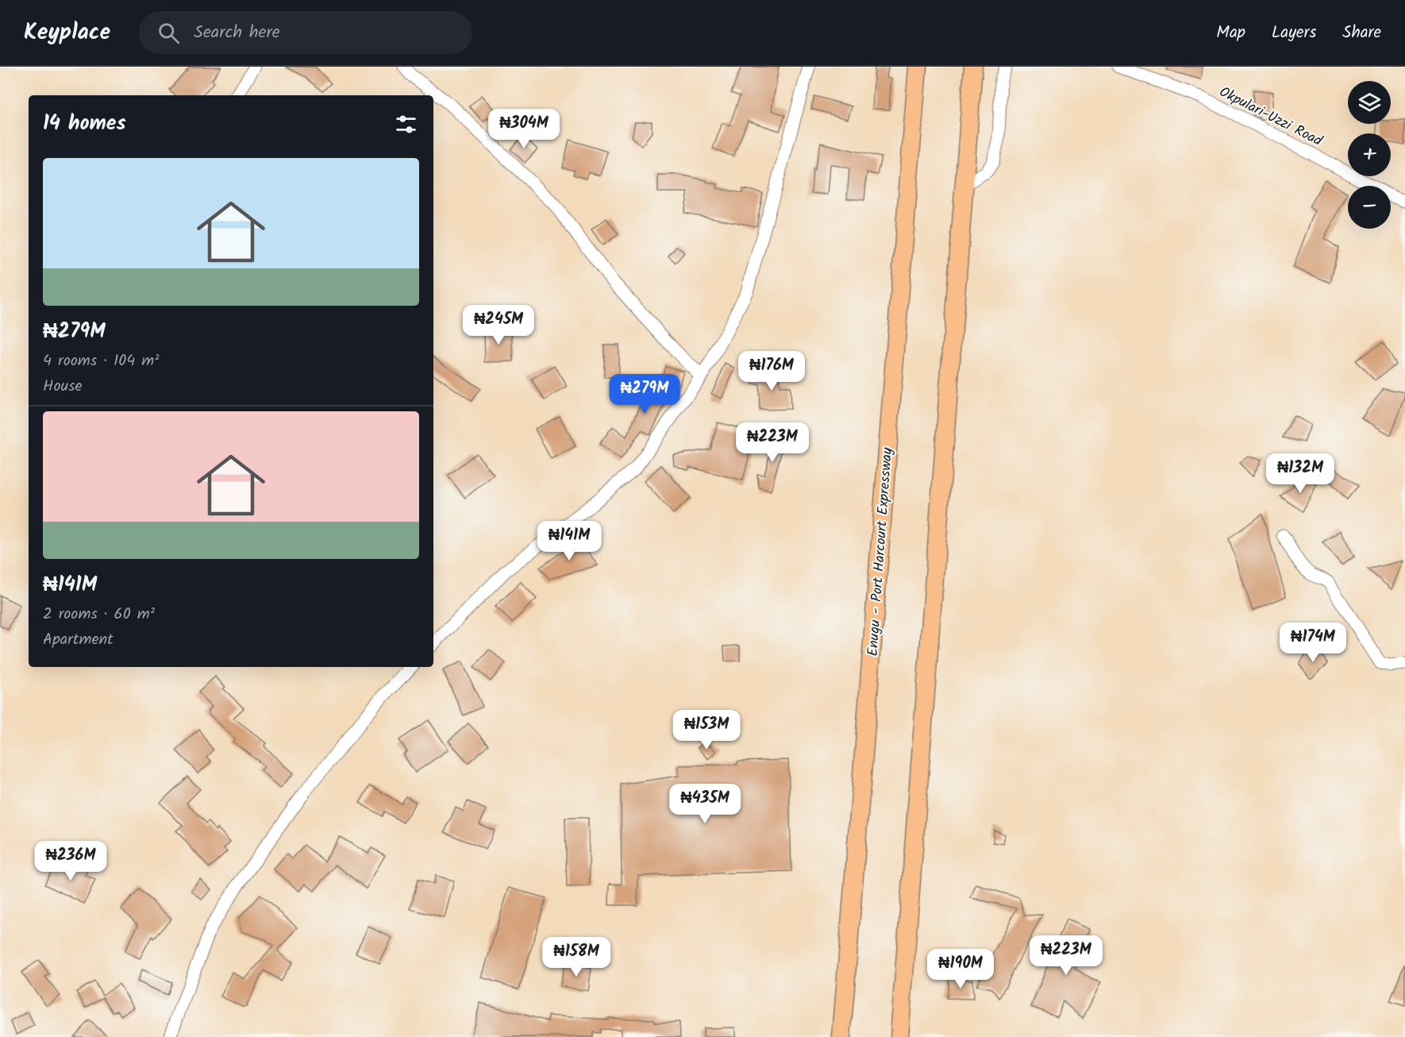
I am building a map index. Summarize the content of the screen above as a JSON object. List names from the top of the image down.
{
  "streets": {
    "highway": ["Enugu - Port Harcourt Expressway"],
    "street": ["Okpulari-Uzzi Road"]
  },
  "page": {
    "header": "Keyplace",
    "search": "Search here",
    "nav": ["Map", "Layers", "Share"],
    "map_buttons": ["+", "−"],
    "heading": "14 homes",
    "price": [
      "₦304M",
      "₦245M",
      "₦176M",
      "₦279M",
      "₦223M",
      "₦132M",
      "₦141M",
      "₦174M",
      "₦153M",
      "₦435M",
      "₦236M",
      "₦223M",
      "₦158M",
      "₦190M"
    ],
    "list": [
      {
        "name": "₦279M",
        "note": "4 rooms · 104 m² · House"
      },
      {
        "name": "₦141M",
        "note": "2 rooms · 60 m² · Apartment"
      }
    ]
  }
}
